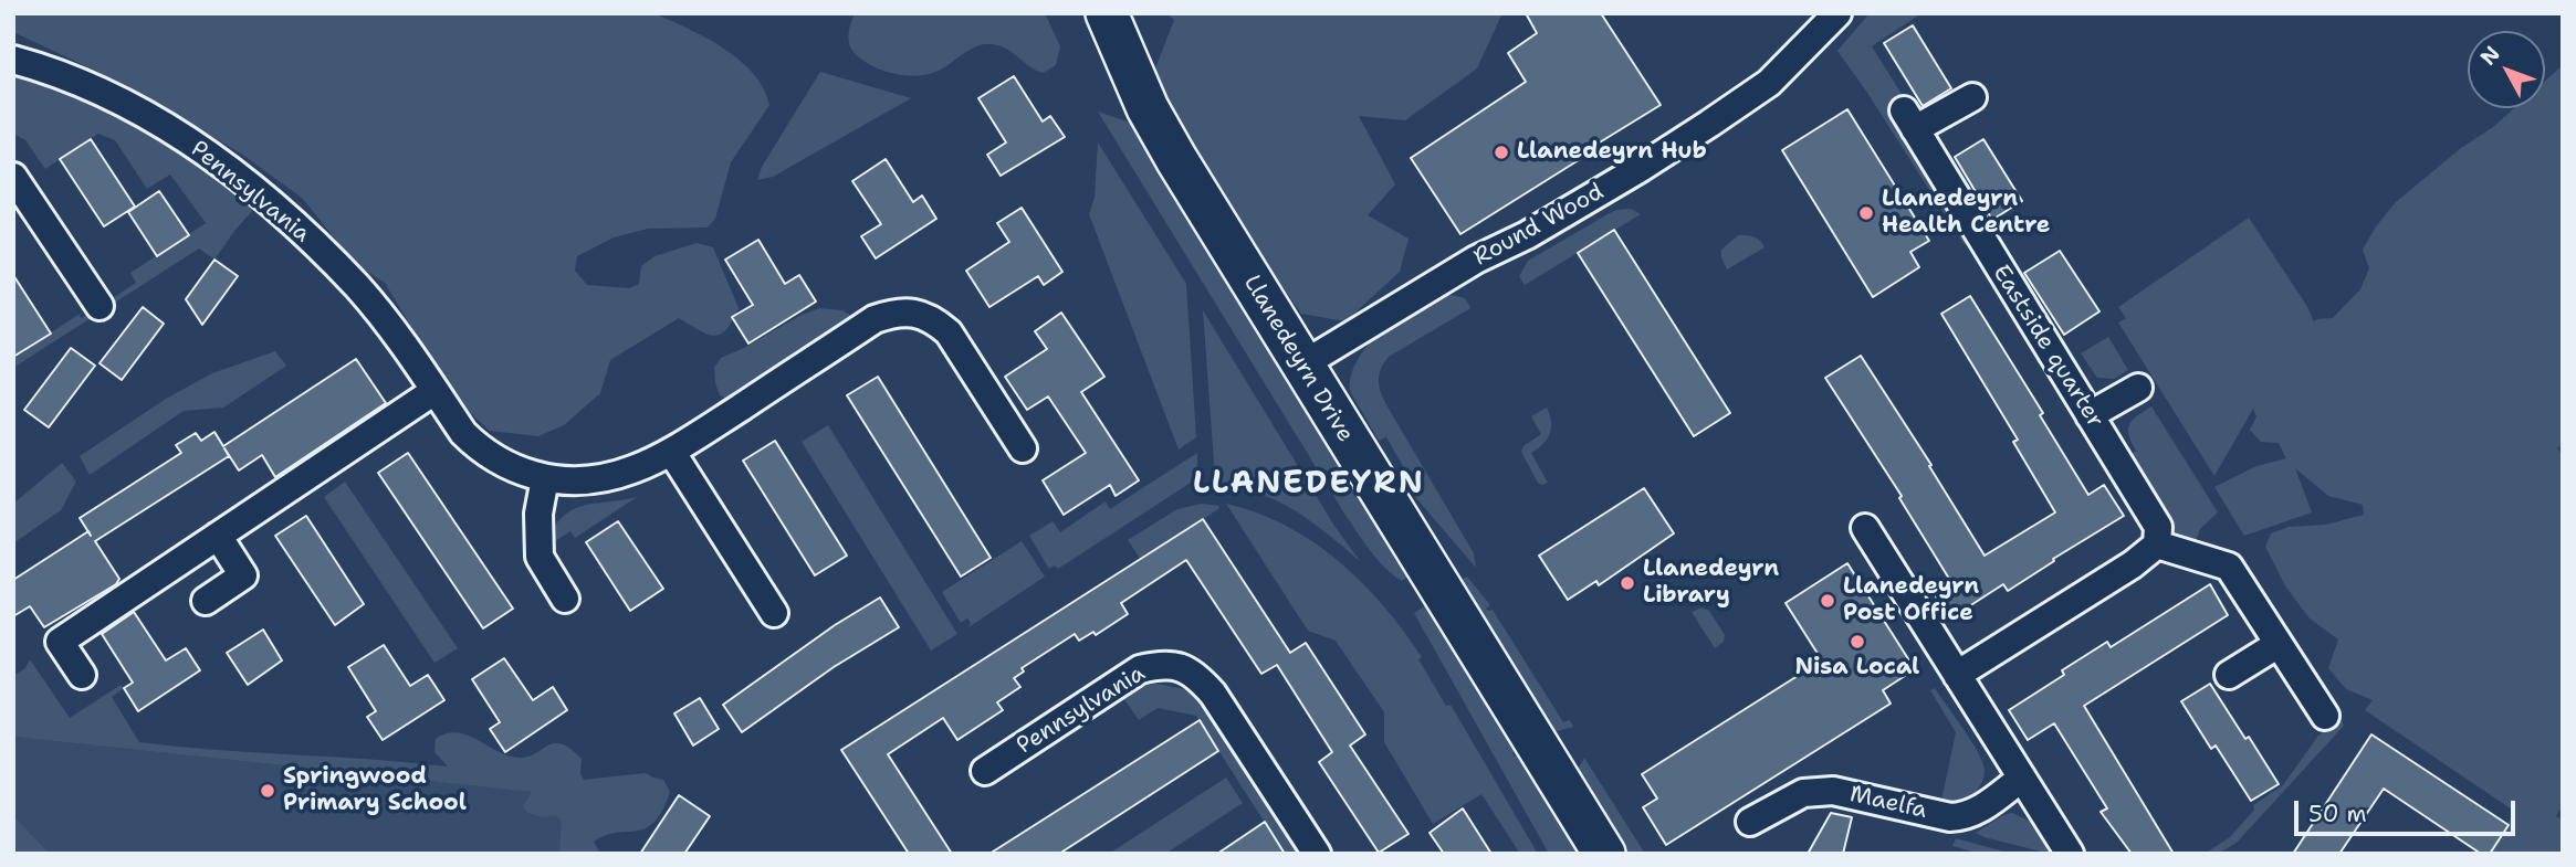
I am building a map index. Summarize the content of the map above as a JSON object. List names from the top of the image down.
{
  "streets": {
    "street": [
      "Pennsylvania",
      "Round Wood",
      "Eastside quarter",
      "Llanedeyrn Drive",
      "Maelfa"
    ]
  },
  "crossings": [
    ["Round Wood", "Llanedeyrn Drive"]
  ],
  "districts": ["LLANEDEYRN"],
  "places": [
    "Llanedeyrn Hub",
    "Llanedeyrn Health Centre",
    "Llanedeyrn Library",
    "Llanedeyrn Post Office",
    "Nisa Local",
    "Springwood Primary School"
  ],
  "scale_bar": "50 m",
  "north": "top left"
}
